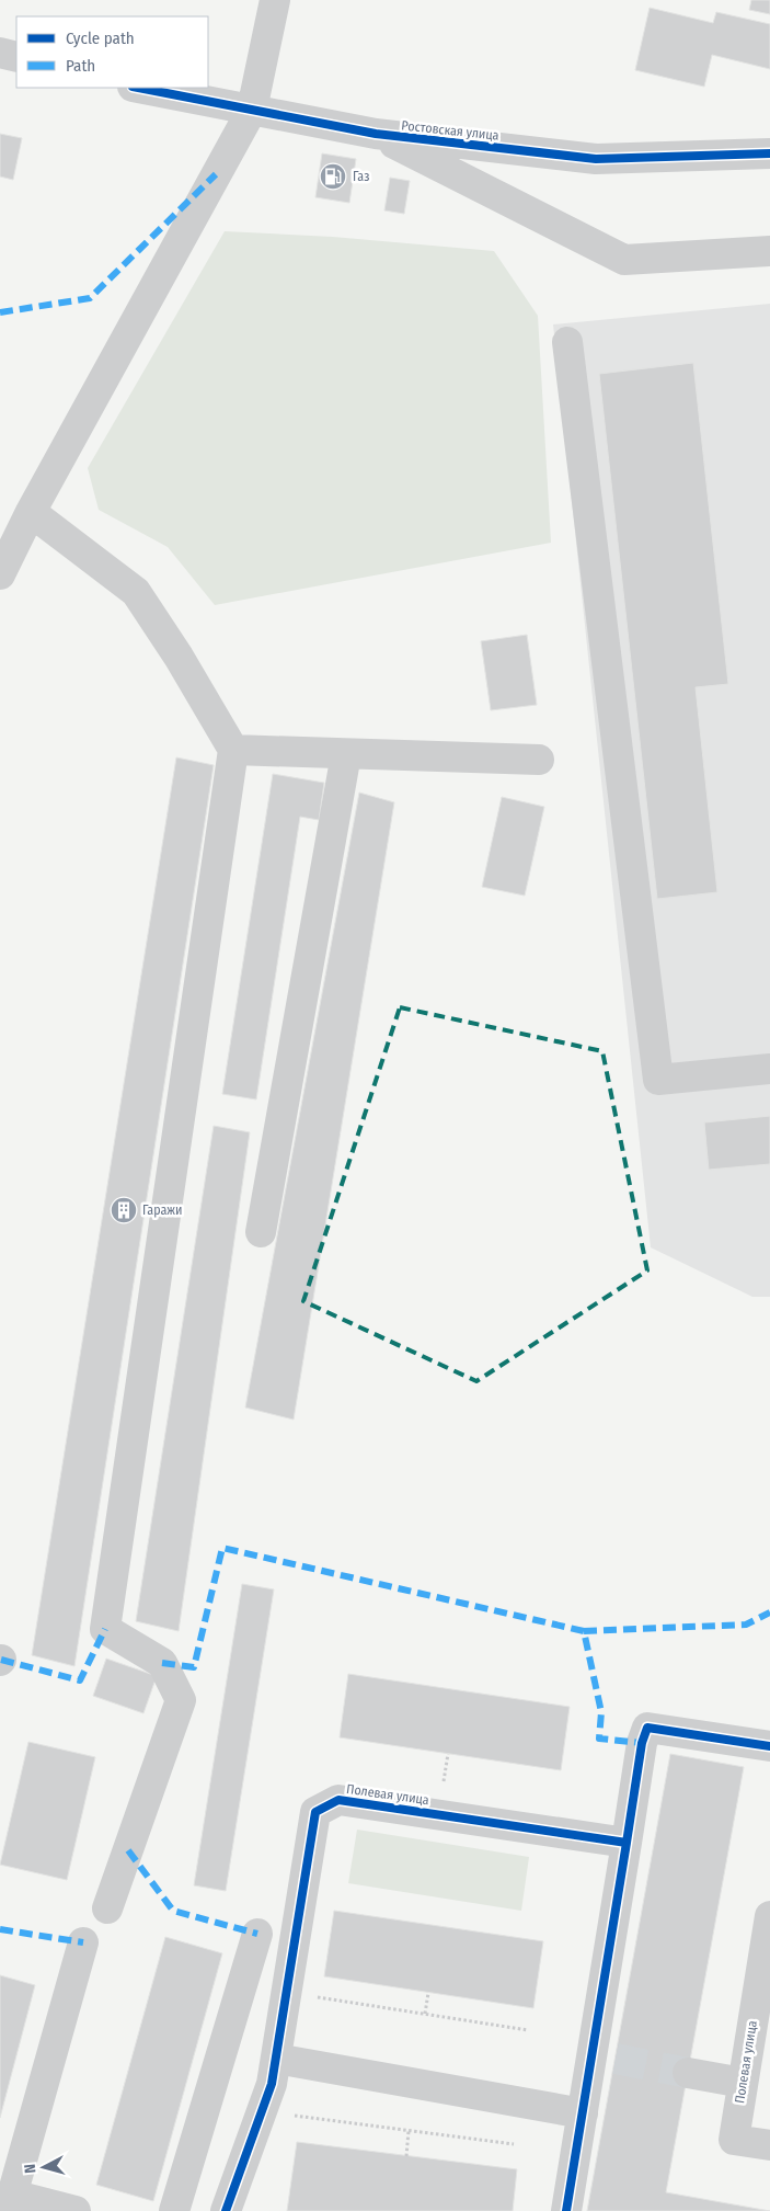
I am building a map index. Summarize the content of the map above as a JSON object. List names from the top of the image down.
{
  "streets": {
    "street": ["Ростовская улица", "Полевая улица"]
  },
  "places": {
    "fuel station": ["Газ"],
    "building": ["Гаражи"]
  },
  "legend": ["Cycle path", "Path"],
  "north": "left"
}
